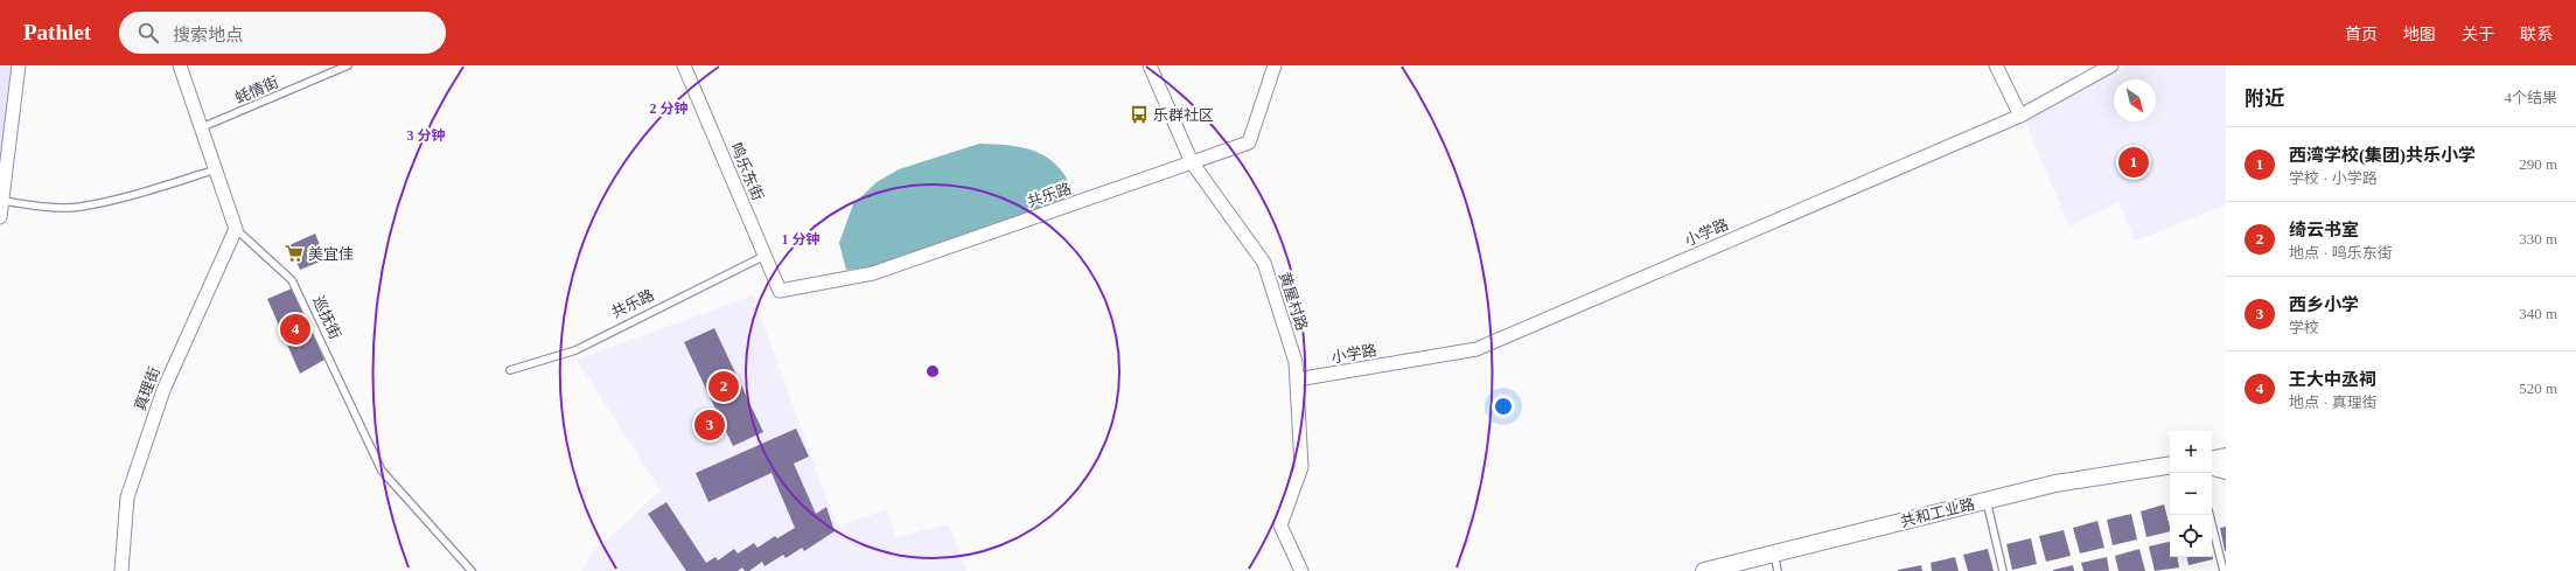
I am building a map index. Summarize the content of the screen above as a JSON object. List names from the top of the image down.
{
  "streets": {
    "street": [
      "鸣乐东街",
      "共乐路",
      "小学路",
      "黄屋村路",
      "巡抚街",
      "真理街",
      "共和工业路"
    ],
    "lane": ["蚝情街"]
  },
  "crossings": [
    ["蚝情街", "巡抚街"],
    ["鸣乐东街", "共乐路"],
    ["共乐路", "黄屋村路"],
    ["小学路", "黄屋村路"],
    ["巡抚街", "真理街"]
  ],
  "places": {
    "bus stop": ["乐群社区"],
    "supermarket": ["美宜佳"]
  },
  "north": "bottom right",
  "page": {
    "header": "Pathlet",
    "search": "搜索地点",
    "nav": [
      "首页",
      "地图",
      "关于",
      "联系"
    ],
    "heading": ["附近", "4个结果"],
    "list": [
      {
        "mark": "1",
        "name": "西湾学校(集团)共乐小学",
        "note": "学校 · 小学路",
        "value": "290 m"
      },
      {
        "mark": "2",
        "name": "绮云书室",
        "note": "地点 · 鸣乐东街",
        "value": "330 m"
      },
      {
        "mark": "3",
        "name": "西乡小学",
        "note": "学校",
        "value": "340 m"
      },
      {
        "mark": "4",
        "name": "王大中丞祠",
        "note": "地点 · 真理街",
        "value": "520 m"
      }
    ],
    "pins": [
      "1",
      "4",
      "2",
      "3"
    ],
    "map_buttons": ["+", "−"]
  },
  "rings": ["2 分钟", "3 分钟", "1 分钟"]
}
